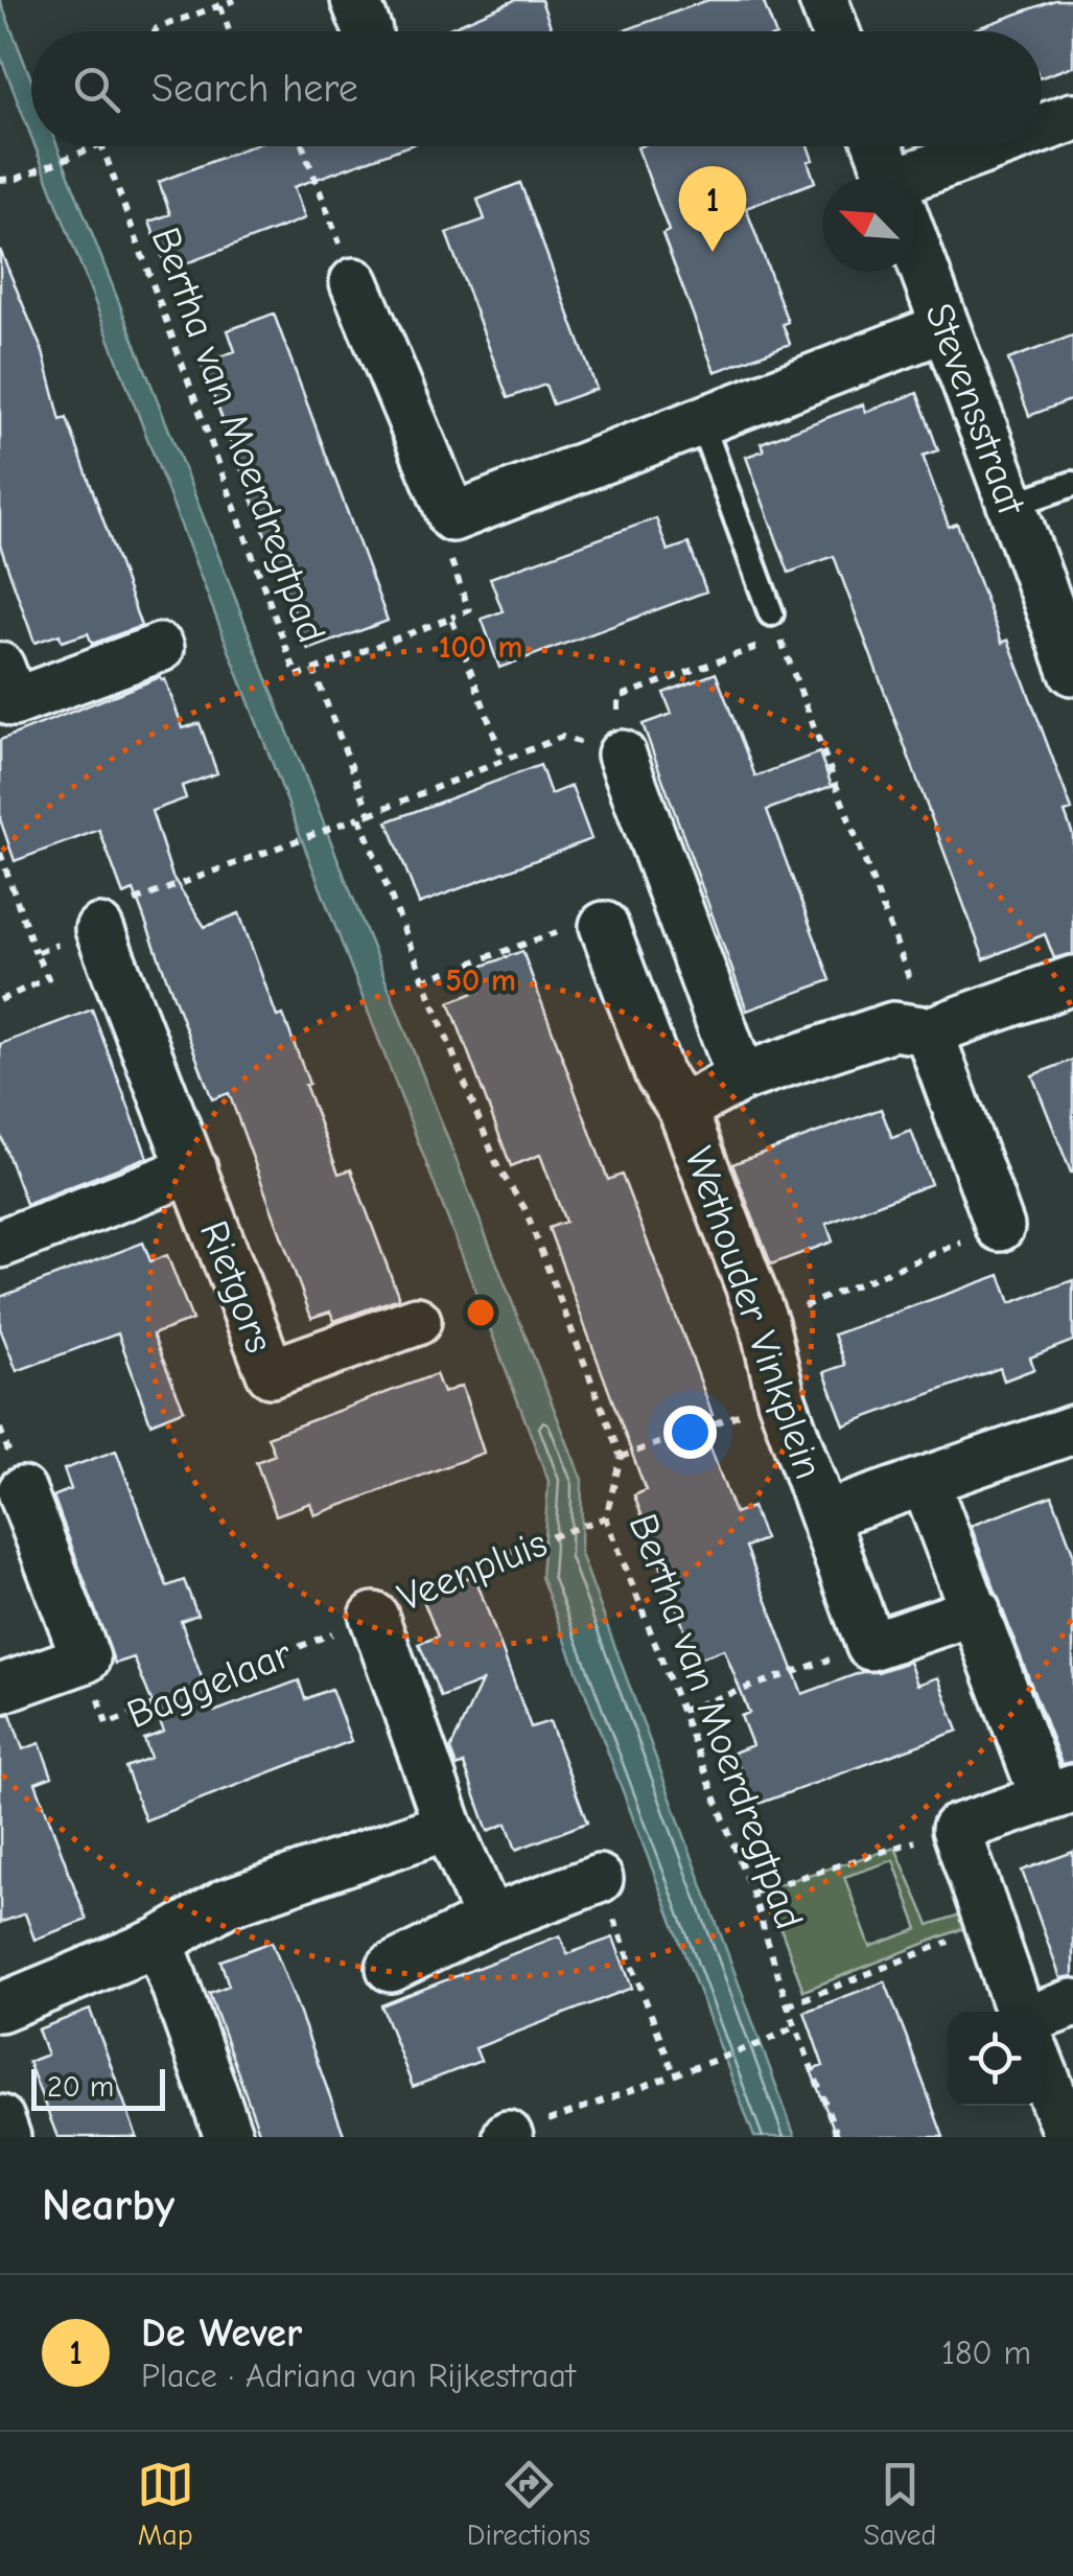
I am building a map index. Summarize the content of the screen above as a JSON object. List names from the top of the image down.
{
  "streets": {
    "street": [
      "Stevensstraat",
      "Rietgors",
      "Wethouder Vinkplein",
      "Veenpluis",
      "Baggelaar"
    ],
    "path": ["Bertha van Moerdregtpad"]
  },
  "crossings": [
    ["Bertha van Moerdregtpad", "Veenpluis"],
    ["Veenpluis", "Baggelaar"]
  ],
  "scale_bar": "20 m",
  "north": "top left",
  "page": {
    "search": "Search here",
    "pins": "1",
    "scale": "20 m",
    "heading": "Nearby",
    "list": [
      {
        "mark": "1",
        "name": "De Wever",
        "note": "Place · Adriana van Rijkestraat",
        "value": "180 m"
      }
    ],
    "nav": ["Map", "Directions", "Saved"]
  },
  "rings": ["100 m", "50 m"]
}
